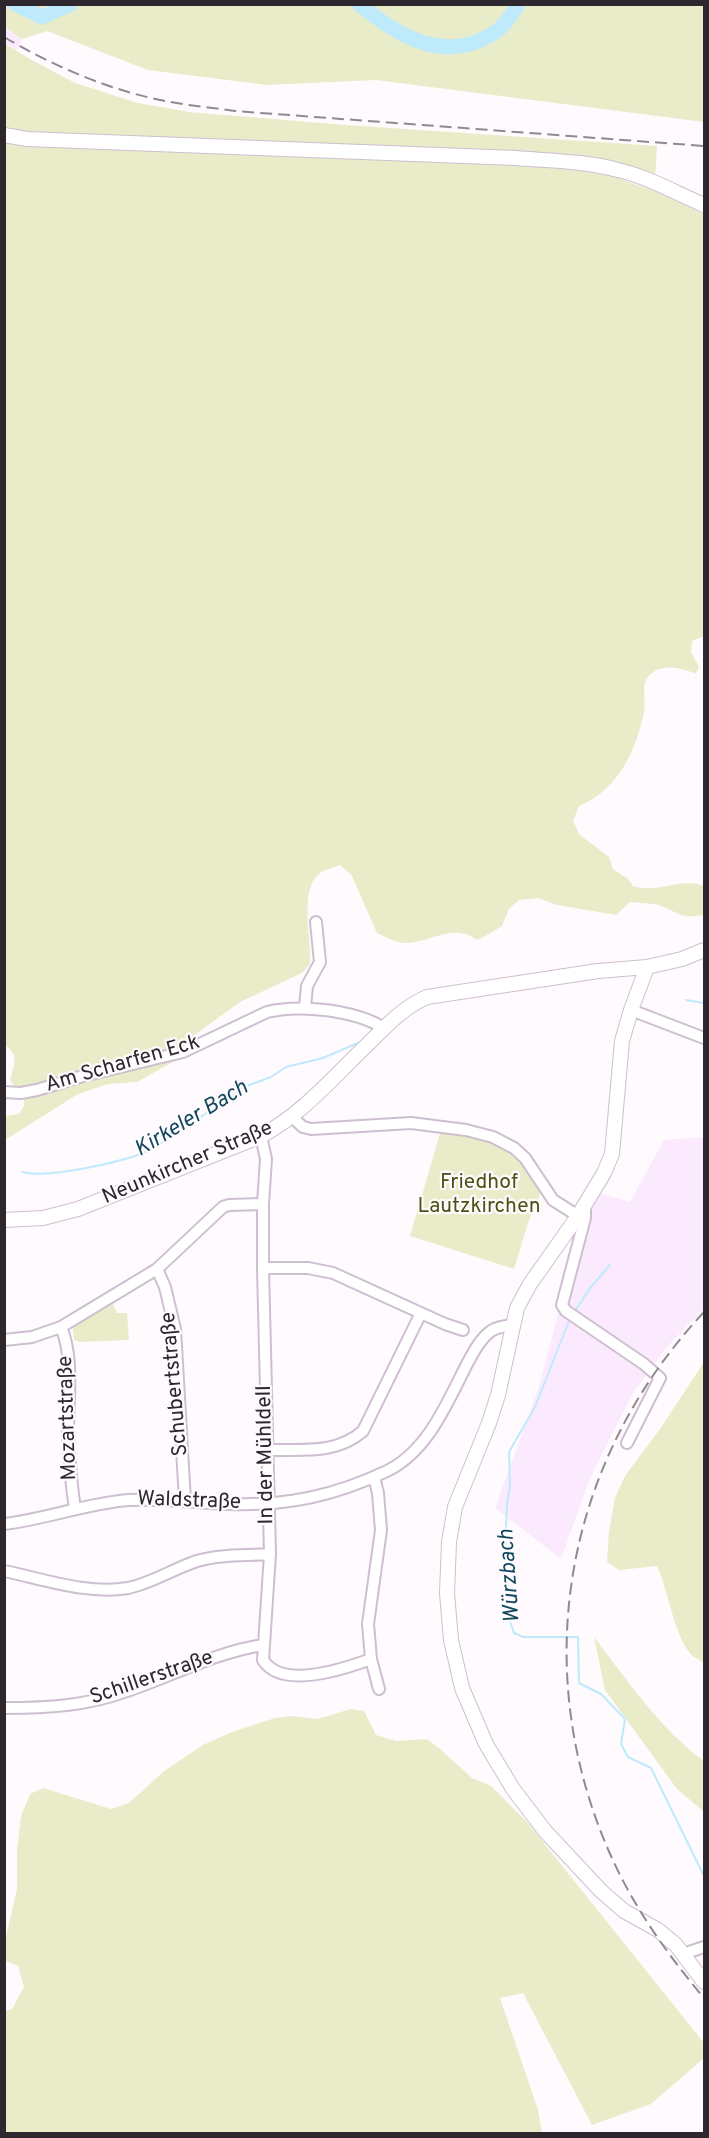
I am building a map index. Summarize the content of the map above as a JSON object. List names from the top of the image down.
{
  "streets": {
    "main road": ["Neunkircher Straße"],
    "street": [
      "Am Scharfen Eck",
      "Schubertstraße",
      "Mozartstraße",
      "In der Mühldell",
      "Waldstraße",
      "Schillerstraße"
    ]
  },
  "crossings": [
    ["Am Scharfen Eck", "Neunkircher Straße"],
    ["Neunkircher Straße", "In der Mühldell"],
    ["Schubertstraße", "Waldstraße"],
    ["Mozartstraße", "Waldstraße"],
    ["In der Mühldell", "Waldstraße"],
    ["In der Mühldell", "Schillerstraße"]
  ],
  "water": ["Kirkeler Bach", "Würzbach"],
  "parks": ["Friedhof Lautzkirchen"]
}
